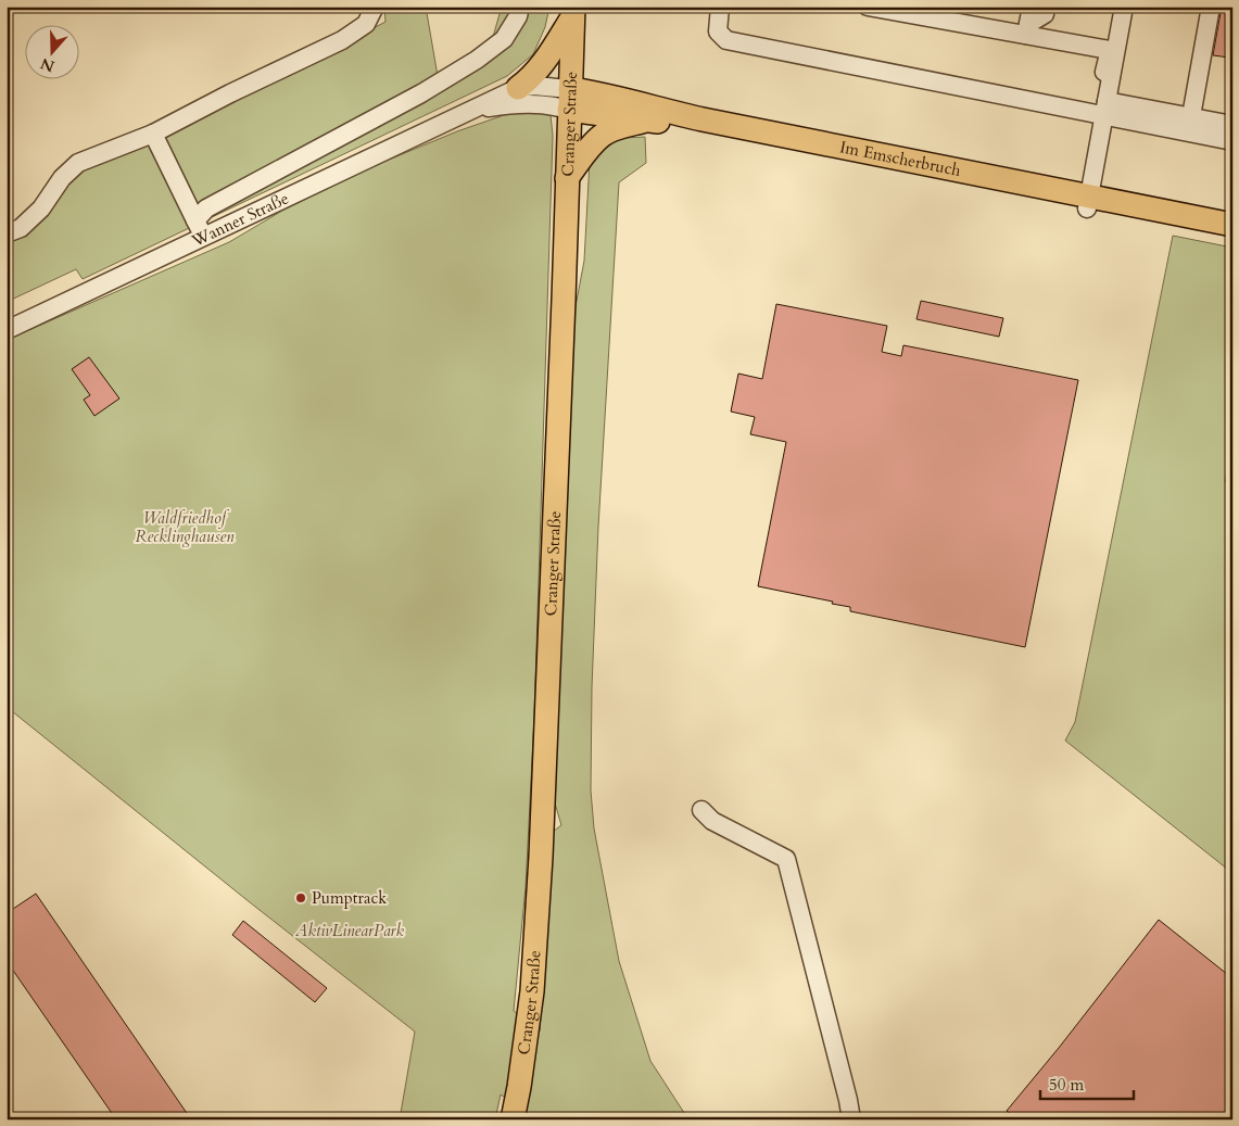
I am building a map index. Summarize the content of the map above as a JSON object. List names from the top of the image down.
{
  "streets": {
    "main road": ["Cranger Straße", "Im Emscherbruch"],
    "street": ["Wanner Straße"]
  },
  "crossings": [
    ["Cranger Straße", "Im Emscherbruch"],
    ["Cranger Straße", "Wanner Straße"],
    ["Im Emscherbruch", "Wanner Straße"]
  ],
  "parks": ["Waldfriedhof Recklinghausen", "AktivLinearPark"],
  "places": ["Pumptrack"],
  "scale_bar": "50 m",
  "north": "bottom"
}
